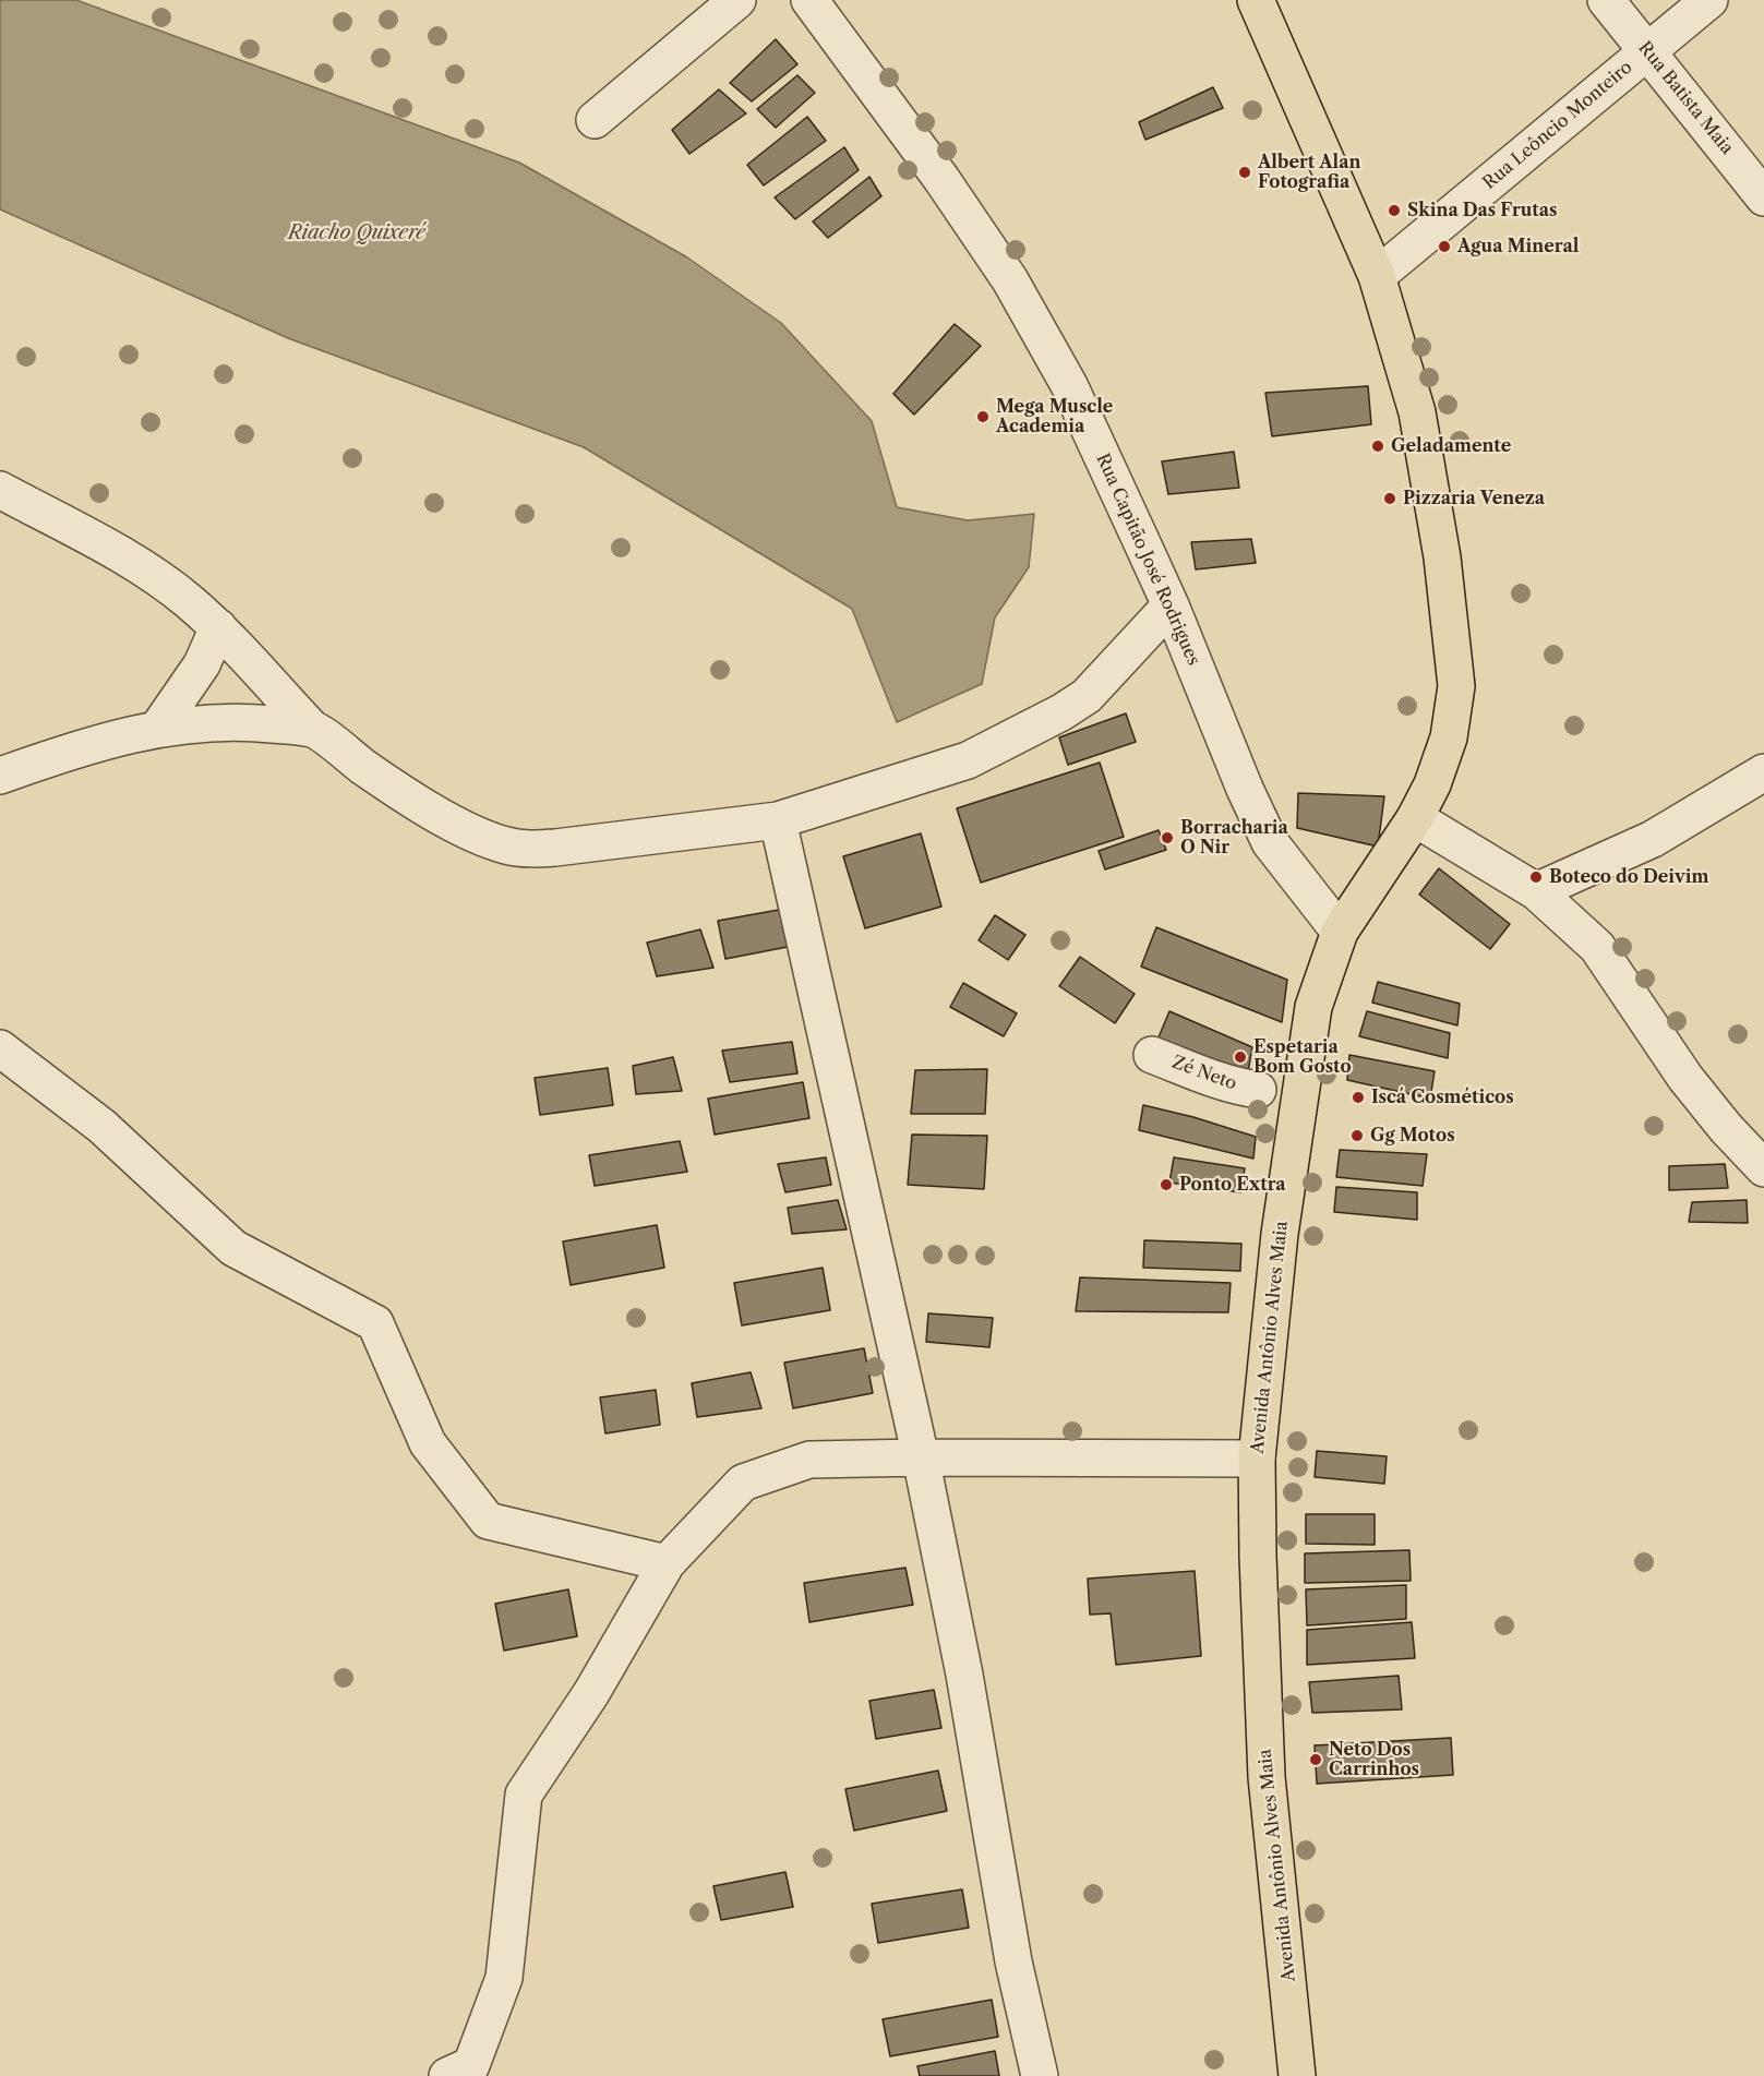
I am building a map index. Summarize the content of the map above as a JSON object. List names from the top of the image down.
{
  "streets": {
    "main road": ["Avenida Antônio Alves Maia"],
    "street": [
      "Rua Batista Maia",
      "Rua Leôncio Monteiro",
      "Rua Capitão José Rodrigues",
      "Zé Neto"
    ]
  },
  "crossings": [
    ["Rua Batista Maia", "Rua Leôncio Monteiro"],
    ["Rua Leôncio Monteiro", "Avenida Antônio Alves Maia"],
    ["Rua Capitão José Rodrigues", "Avenida Antônio Alves Maia"]
  ],
  "water": ["Riacho Quixeré"],
  "places": [
    "Albert Alan Fotografia",
    "Skina Das Frutas",
    "Agua Mineral",
    "Mega Muscle Academia",
    "Geladamente",
    "Pizzaria Veneza",
    "Borracharia O Nir",
    "Boteco do Deivim",
    "Espetaria Bom Gosto",
    "Iscá Cosméticos",
    "Gg Motos",
    "Ponto Extra",
    "Neto Dos Carrinhos"
  ]
}
